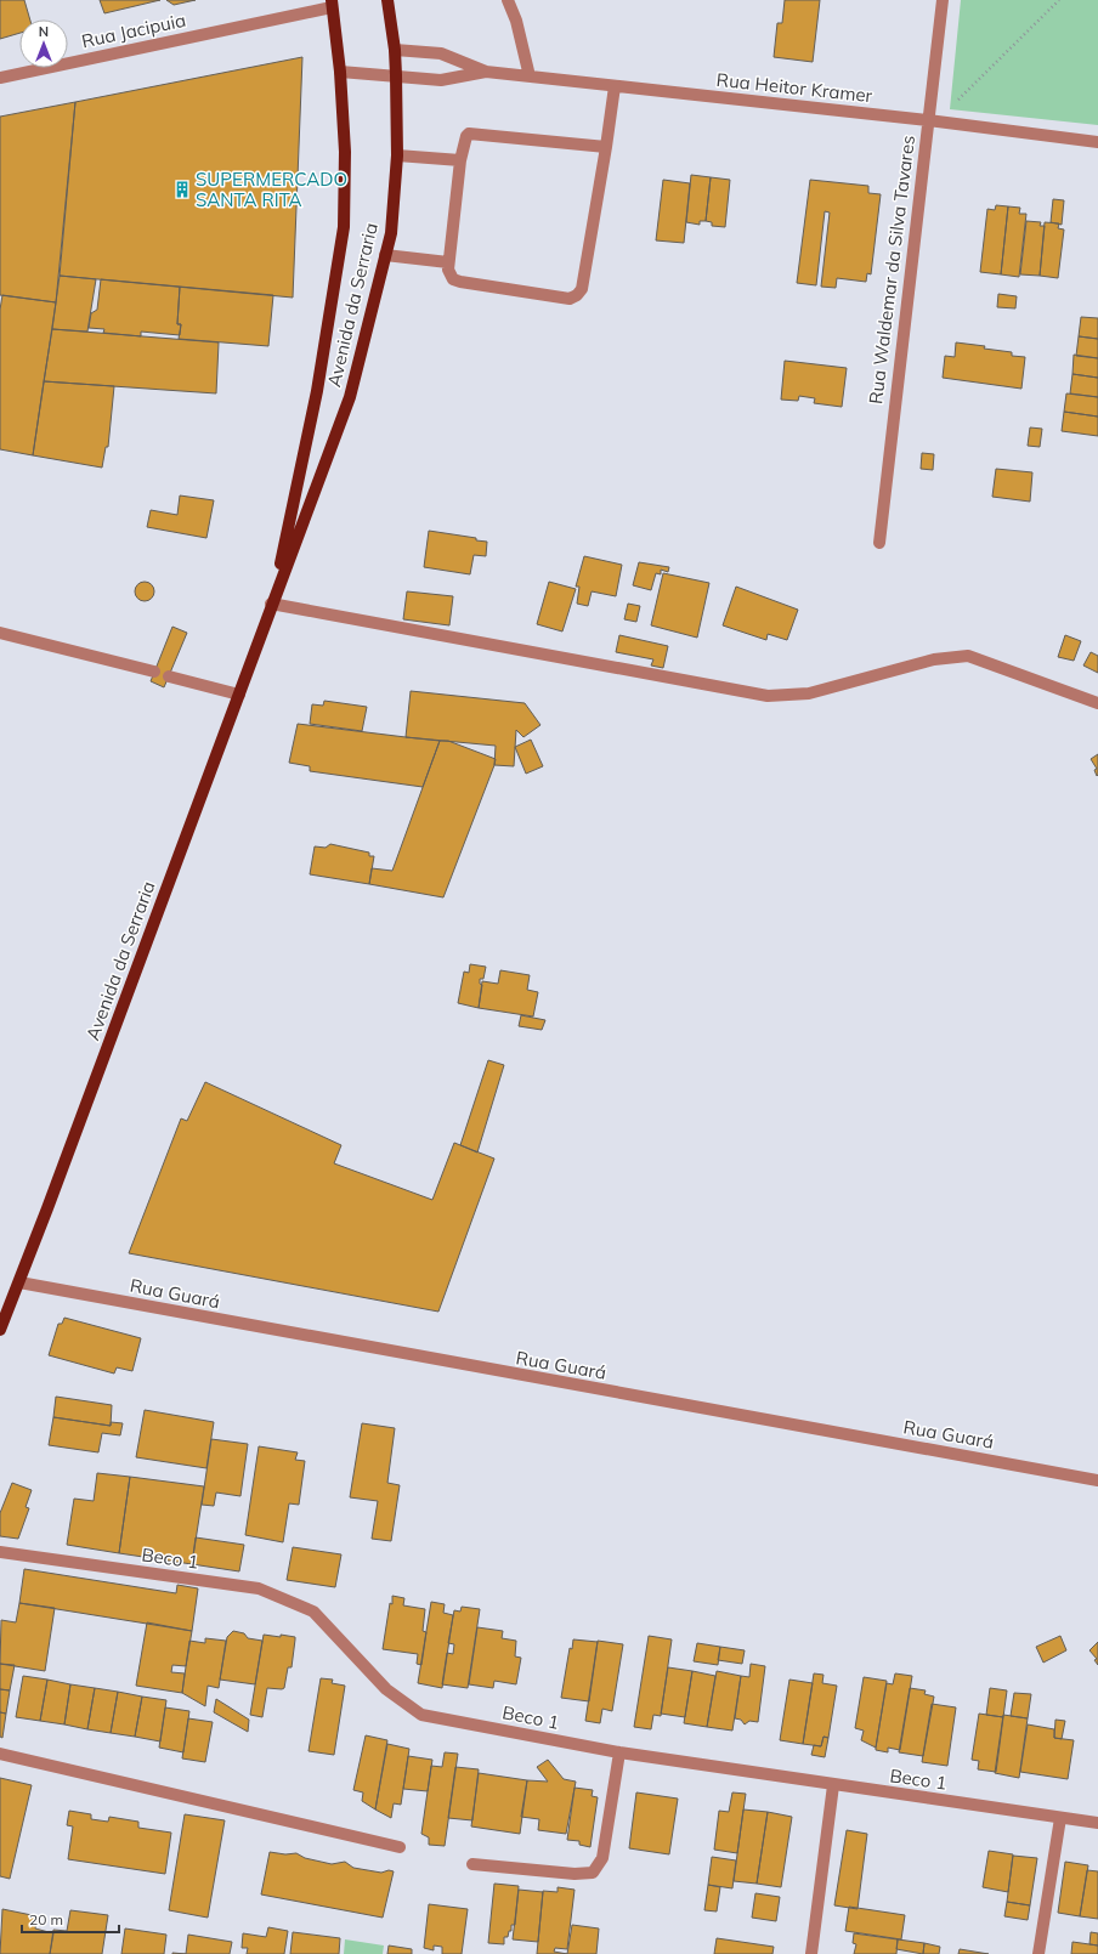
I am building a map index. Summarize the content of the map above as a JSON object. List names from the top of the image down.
{
  "streets": {
    "main road": ["Avenida da Serraria"],
    "street": [
      "Rua Jacipuia",
      "Rua Heitor Kramer",
      "Rua Waldemar da Silva Tavares",
      "Rua Guará",
      "Beco 1"
    ]
  },
  "crossings": [
    ["Rua Jacipuia", "Avenida da Serraria"],
    ["Rua Heitor Kramer", "Rua Waldemar da Silva Tavares"],
    ["Rua Heitor Kramer", "Avenida da Serraria"],
    ["Avenida da Serraria", "Rua Guará"]
  ],
  "places": {
    "building": ["SUPERMERCADO SANTA RITA"]
  },
  "scale_bar": "20 m",
  "north": "top"
}
